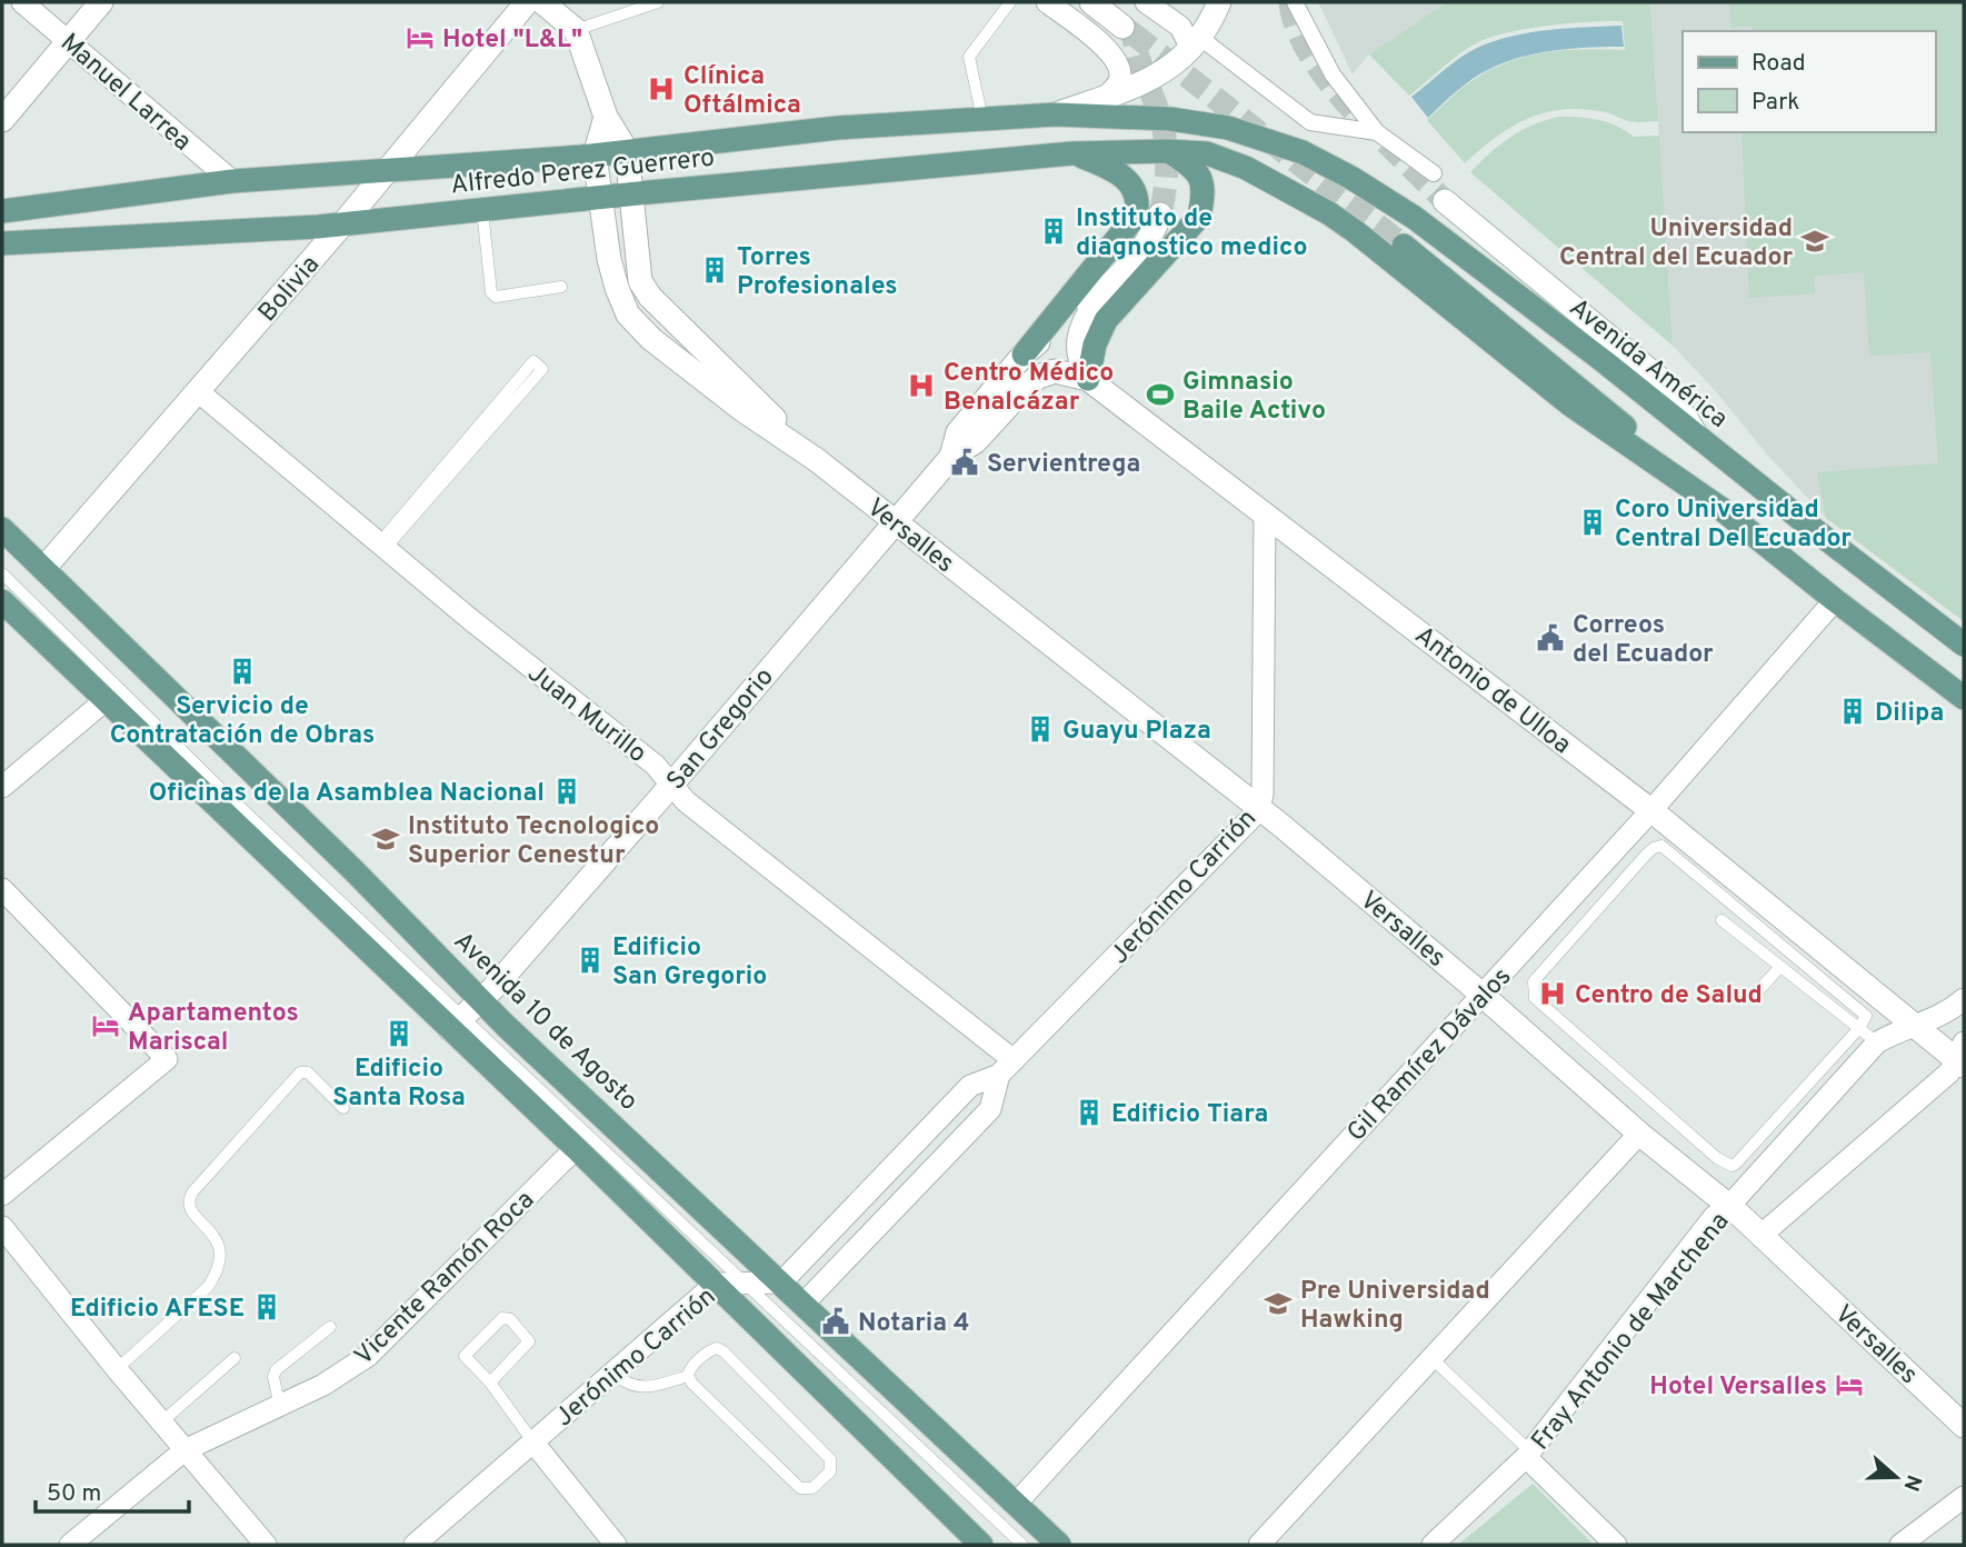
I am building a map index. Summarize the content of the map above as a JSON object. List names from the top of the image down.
{
  "streets": {
    "main road": ["Alfredo Perez Guerrero", "Avenida América", "Avenida 10 de Agosto"],
    "street": [
      "Manuel Larrea",
      "Bolivia",
      "Versalles",
      "Antonio de Ulloa",
      "Juan Murillo",
      "San Gregorio",
      "Jerónimo Carrión",
      "Gil Ramírez Dávalos",
      "Vicente Ramón Roca",
      "Fray Antonio de Marchena"
    ]
  },
  "crossings": [
    ["Manuel Larrea", "Alfredo Perez Guerrero"],
    ["Alfredo Perez Guerrero", "Bolivia"],
    ["Alfredo Perez Guerrero", "Avenida América"],
    ["Alfredo Perez Guerrero", "Versalles"],
    ["Bolivia", "Juan Murillo"],
    ["Bolivia", "Avenida 10 de Agosto"],
    ["Versalles", "San Gregorio"],
    ["Versalles", "Jerónimo Carrión"],
    ["Versalles", "Gil Ramírez Dávalos"],
    ["Versalles", "Fray Antonio de Marchena"],
    ["Antonio de Ulloa", "San Gregorio"],
    ["Antonio de Ulloa", "Jerónimo Carrión"],
    ["Antonio de Ulloa", "Gil Ramírez Dávalos"],
    ["Antonio de Ulloa", "Fray Antonio de Marchena"],
    ["Juan Murillo", "San Gregorio"],
    ["Juan Murillo", "Jerónimo Carrión"],
    ["San Gregorio", "Avenida 10 de Agosto"],
    ["Jerónimo Carrión", "Avenida 10 de Agosto"],
    ["Avenida 10 de Agosto", "Gil Ramírez Dávalos"]
  ],
  "places": {
    "hotel": ["Hotel \"L&L\"", "Apartamentos Mariscal", "Hotel Versalles"],
    "hospital": ["Clínica Oftálmica", "Centro Médico Benalcázar", "Centro de Salud"],
    "building": [
      "Instituto de diagnostico medico",
      "Torres Profesionales",
      "Coro Universidad Central Del Ecuador",
      "Servicio de Contratación de Obras",
      "Dilipa",
      "Guayu Plaza",
      "Oficinas de la Asamblea Nacional",
      "Edificio San Gregorio",
      "Edificio Santa Rosa",
      "Edificio Tiara",
      "Edificio AFESE"
    ],
    "school or university": ["Universidad Central del Ecuador", "Instituto Tecnologico Superior Cenestur", "Pre Universidad Hawking"],
    "sports": ["Gimnasio Baile Activo"],
    "public building": ["Servientrega", "Correos del Ecuador", "Notaria 4"]
  },
  "legend": ["Road", "Park"],
  "scale_bar": "50 m",
  "north": "right"
}
